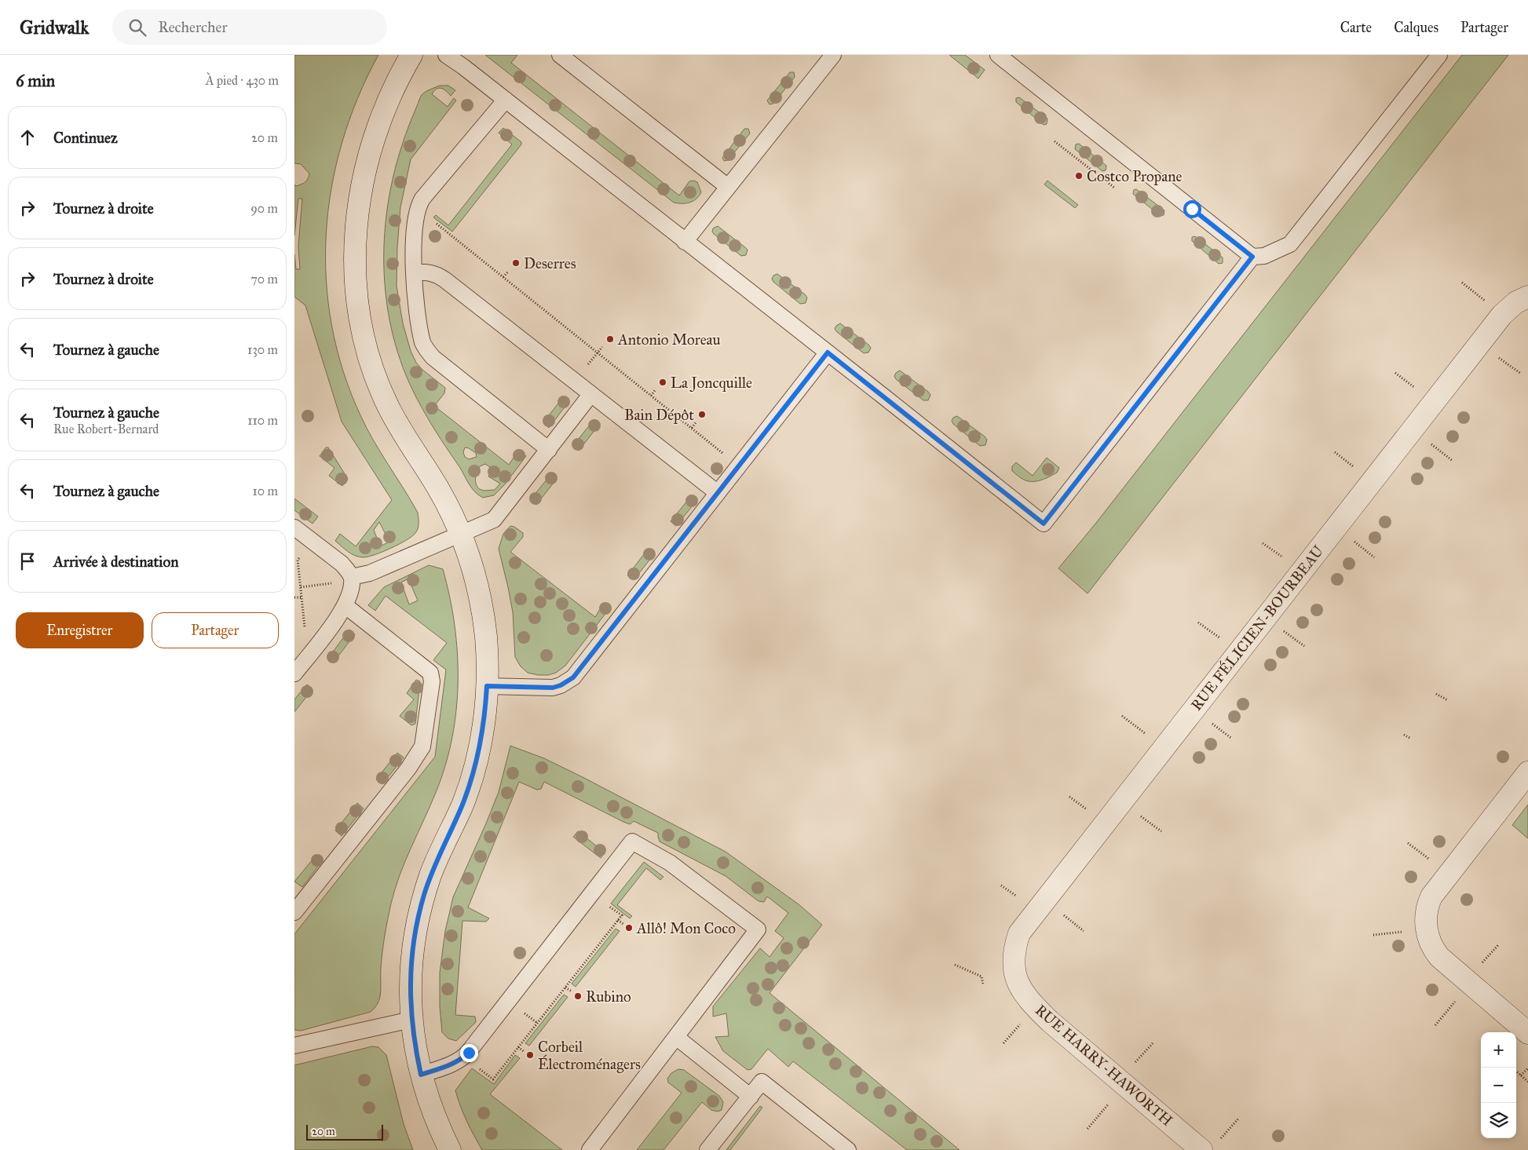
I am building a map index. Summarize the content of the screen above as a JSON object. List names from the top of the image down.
{
  "streets": {
    "street": ["RUE FÉLICIEN-BOURBEAU", "RUE HARRY-HAWORTH"]
  },
  "crossings": [
    ["RUE FÉLICIEN-BOURBEAU", "RUE HARRY-HAWORTH"]
  ],
  "places": [
    "Costco Propane",
    "Deserres",
    "Antonio Moreau",
    "La Joncquille",
    "Bain Dépôt",
    "Allô! Mon Coco",
    "Rubino",
    "Corbeil Électroménagers"
  ],
  "scale_bar": "20 m",
  "page": {
    "header": "Gridwalk",
    "search": "Rechercher",
    "nav": ["Carte", "Calques", "Partager"],
    "heading": ["6 min", "À pied · 430 m"],
    "list": [
      ["Continuez", "20 m"],
      ["Tournez à droite", "90 m"],
      ["Tournez à droite", "70 m"],
      ["Tournez à gauche", "130 m"],
      ["Tournez à gauche", "Rue Robert-Bernard", "110 m"],
      ["Tournez à gauche", "10 m"],
      "Arrivée à destination"
    ],
    "buttons": ["Enregistrer", "Partager"],
    "map_buttons": ["+", "−"],
    "scale": "20 m"
  }
}
